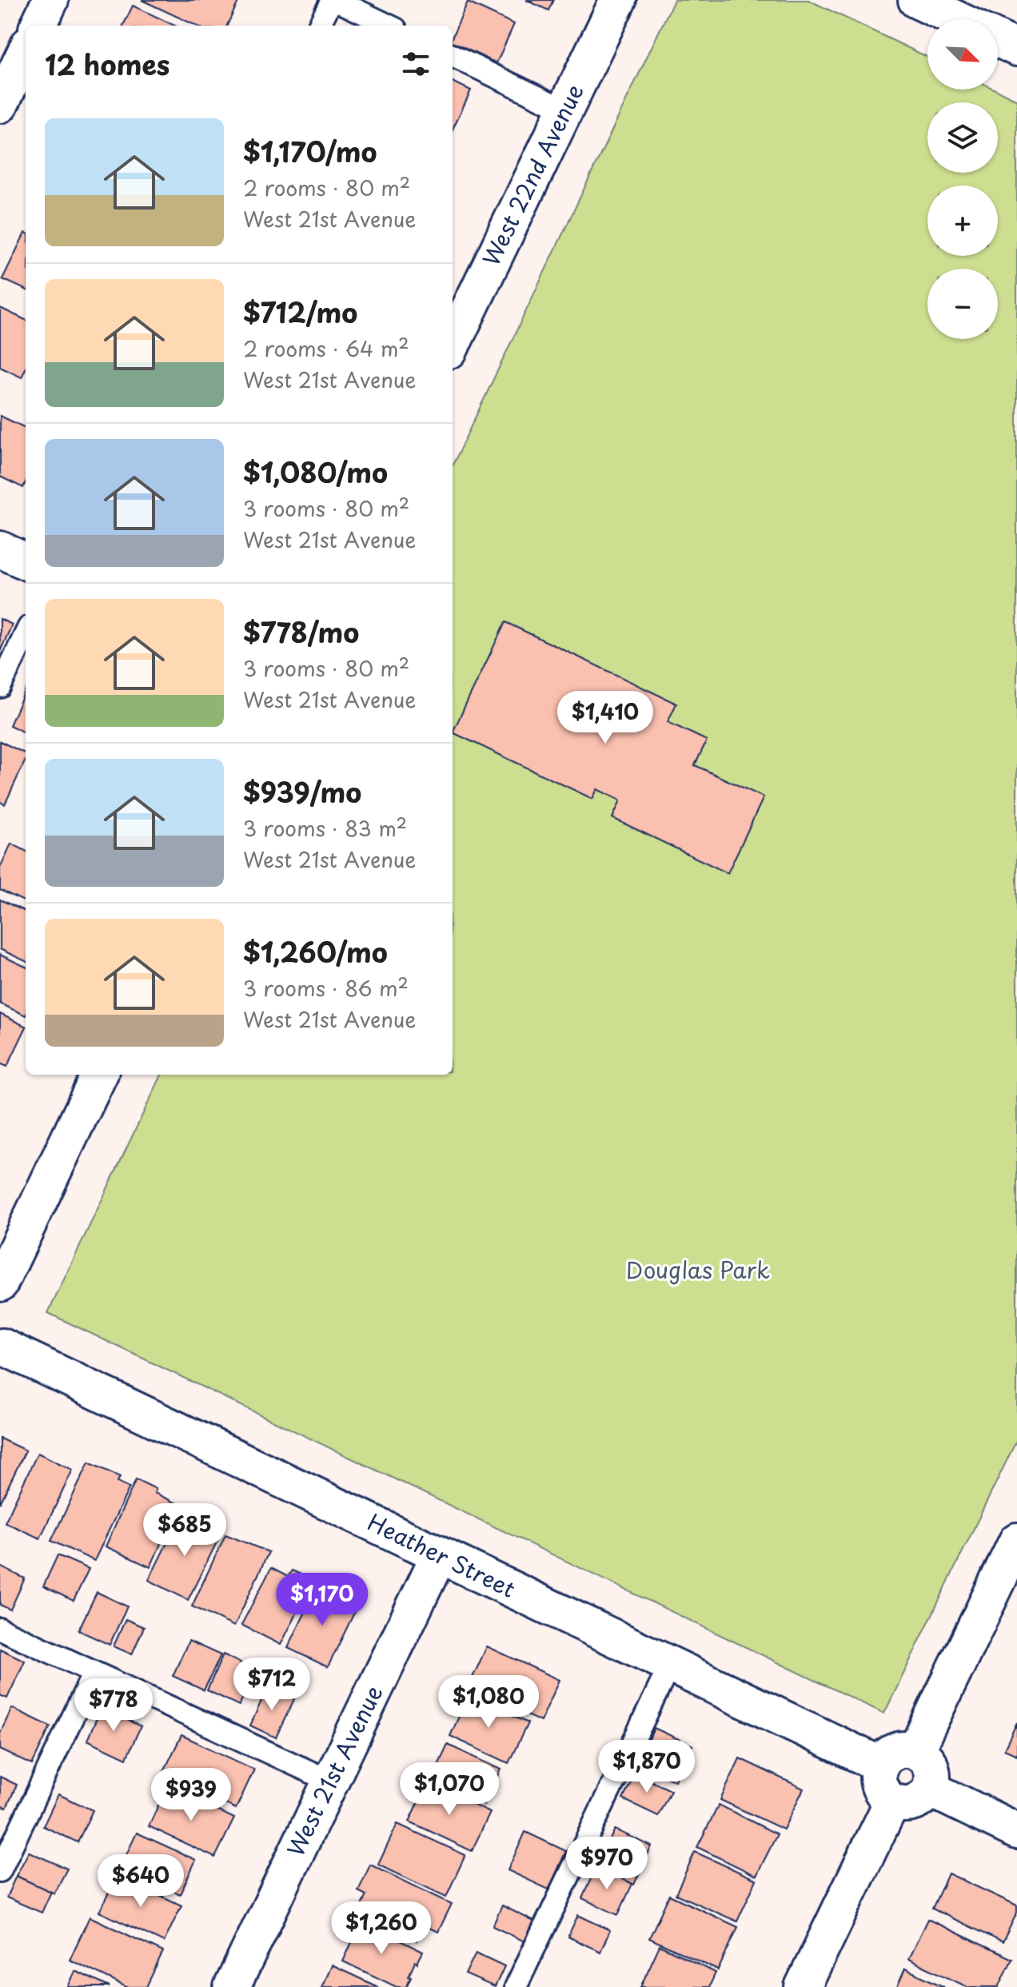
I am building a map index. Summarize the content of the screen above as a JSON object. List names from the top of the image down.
{
  "streets": {
    "street": ["West 22nd Avenue", "Heather Street", "West 21st Avenue"]
  },
  "crossings": [
    ["Heather Street", "West 21st Avenue"]
  ],
  "parks": ["Douglas Park"],
  "north": "bottom right",
  "page": {
    "map_buttons": ["+", "−"],
    "heading": "12 homes",
    "list": [
      {
        "name": "$1,170/mo",
        "note": "2 rooms · 80 m² · West 21st Avenue"
      },
      {
        "name": "$712/mo",
        "note": "2 rooms · 64 m² · West 21st Avenue"
      },
      {
        "name": "$1,080/mo",
        "note": "3 rooms · 80 m² · West 21st Avenue"
      },
      {
        "name": "$778/mo",
        "note": "3 rooms · 80 m² · West 21st Avenue"
      },
      {
        "name": "$939/mo",
        "note": "3 rooms · 83 m² · West 21st Avenue"
      },
      {
        "name": "$1,260/mo",
        "note": "3 rooms · 86 m² · West 21st Avenue"
      }
    ],
    "price": [
      "$1,410",
      "$685",
      "$1,170",
      "$712",
      "$1,080",
      "$778",
      "$1,870",
      "$1,070",
      "$939",
      "$970",
      "$640",
      "$1,260"
    ]
  }
}
